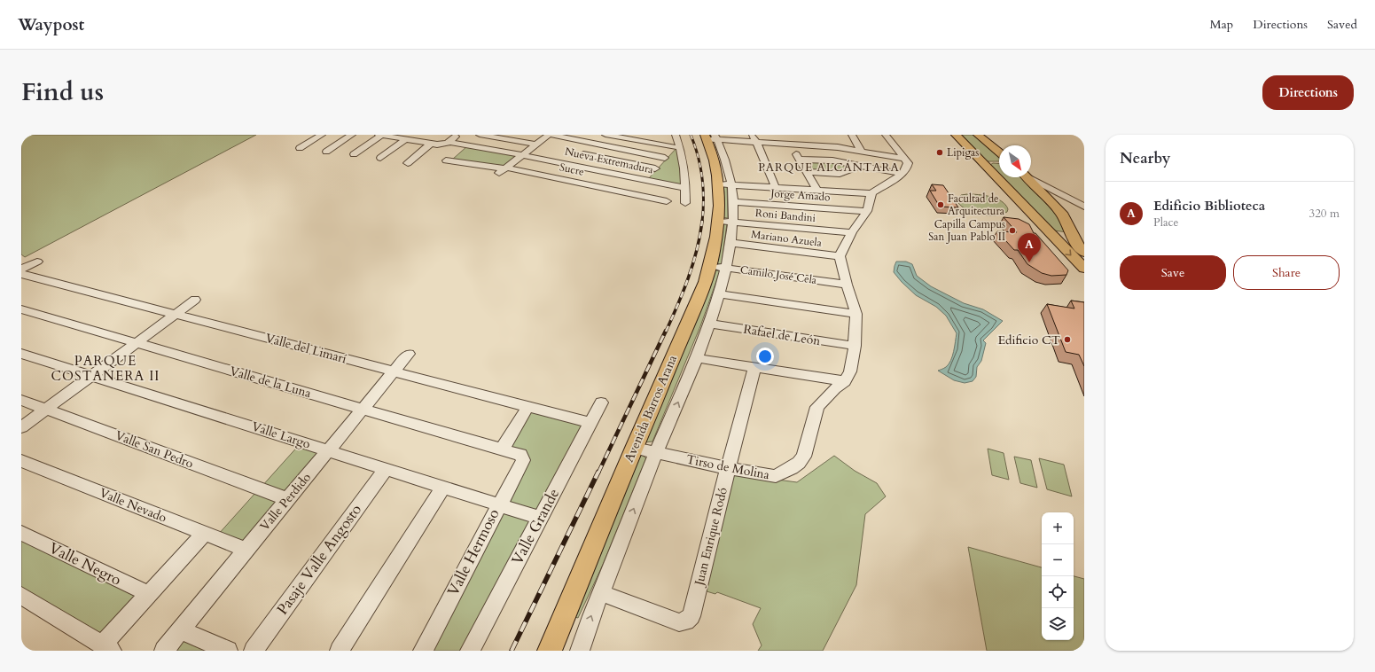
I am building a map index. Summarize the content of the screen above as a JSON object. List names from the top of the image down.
{
  "streets": {
    "main road": ["Avenida Barros Arana"],
    "street": [
      "Nueva Extremadura",
      "Sucre",
      "Jorge Amado",
      "Roni Bandini",
      "Mariano Azuela",
      "Camilo José Cela",
      "Rafael de León",
      "Valle del Limarí",
      "Valle de la Luna",
      "Valle Largo",
      "Valle San Pedro",
      "Tirso de Molina",
      "Valle Perdido",
      "Valle Nevado",
      "Valle Grande",
      "Juan Enrique Rodó",
      "Valle Hermoso",
      "Pasaje Valle Angosto",
      "Valle Negro"
    ]
  },
  "crossings": [
    ["Nueva Extremadura", "Sucre"],
    ["Jorge Amado", "Avenida Barros Arana"],
    ["Roni Bandini", "Avenida Barros Arana"],
    ["Mariano Azuela", "Avenida Barros Arana"],
    ["Mariano Azuela", "Tirso de Molina"],
    ["Camilo José Cela", "Avenida Barros Arana"],
    ["Camilo José Cela", "Tirso de Molina"],
    ["Rafael de León", "Avenida Barros Arana"],
    ["Rafael de León", "Tirso de Molina"],
    ["Valle del Limarí", "Valle Perdido"],
    ["Valle del Limarí", "Valle Grande"],
    ["Valle de la Luna", "Valle Perdido"],
    ["Valle de la Luna", "Valle Hermoso"],
    ["Avenida Barros Arana", "Tirso de Molina"],
    ["Avenida Barros Arana", "Juan Enrique Rodó"],
    ["Valle Largo", "Valle Perdido"],
    ["Valle Largo", "Valle Grande"],
    ["Valle Largo", "Valle Hermoso"],
    ["Valle Largo", "Pasaje Valle Angosto"],
    ["Valle San Pedro", "Valle Perdido"],
    ["Tirso de Molina", "Juan Enrique Rodó"],
    ["Valle Perdido", "Valle Nevado"]
  ],
  "districts": ["PARQUE ALCÁNTARA", "PARQUE COSTANERA II"],
  "places": [
    "Lipigas",
    "Facultad de Arquitectura",
    "Capilla Campus San Juan Pablo II",
    "Edificio CT"
  ],
  "north": "bottom right",
  "page": {
    "header": "Waypost",
    "nav": ["Map", "Directions", "Saved"],
    "title": "Find us",
    "buttons": [
      "Directions",
      ["Save", "Share"]
    ],
    "heading": "Nearby",
    "list": [
      {
        "mark": "A",
        "name": "Edificio Biblioteca",
        "note": "Place",
        "value": "320 m"
      }
    ],
    "pins": "A",
    "map_buttons": ["+", "−"]
  }
}
